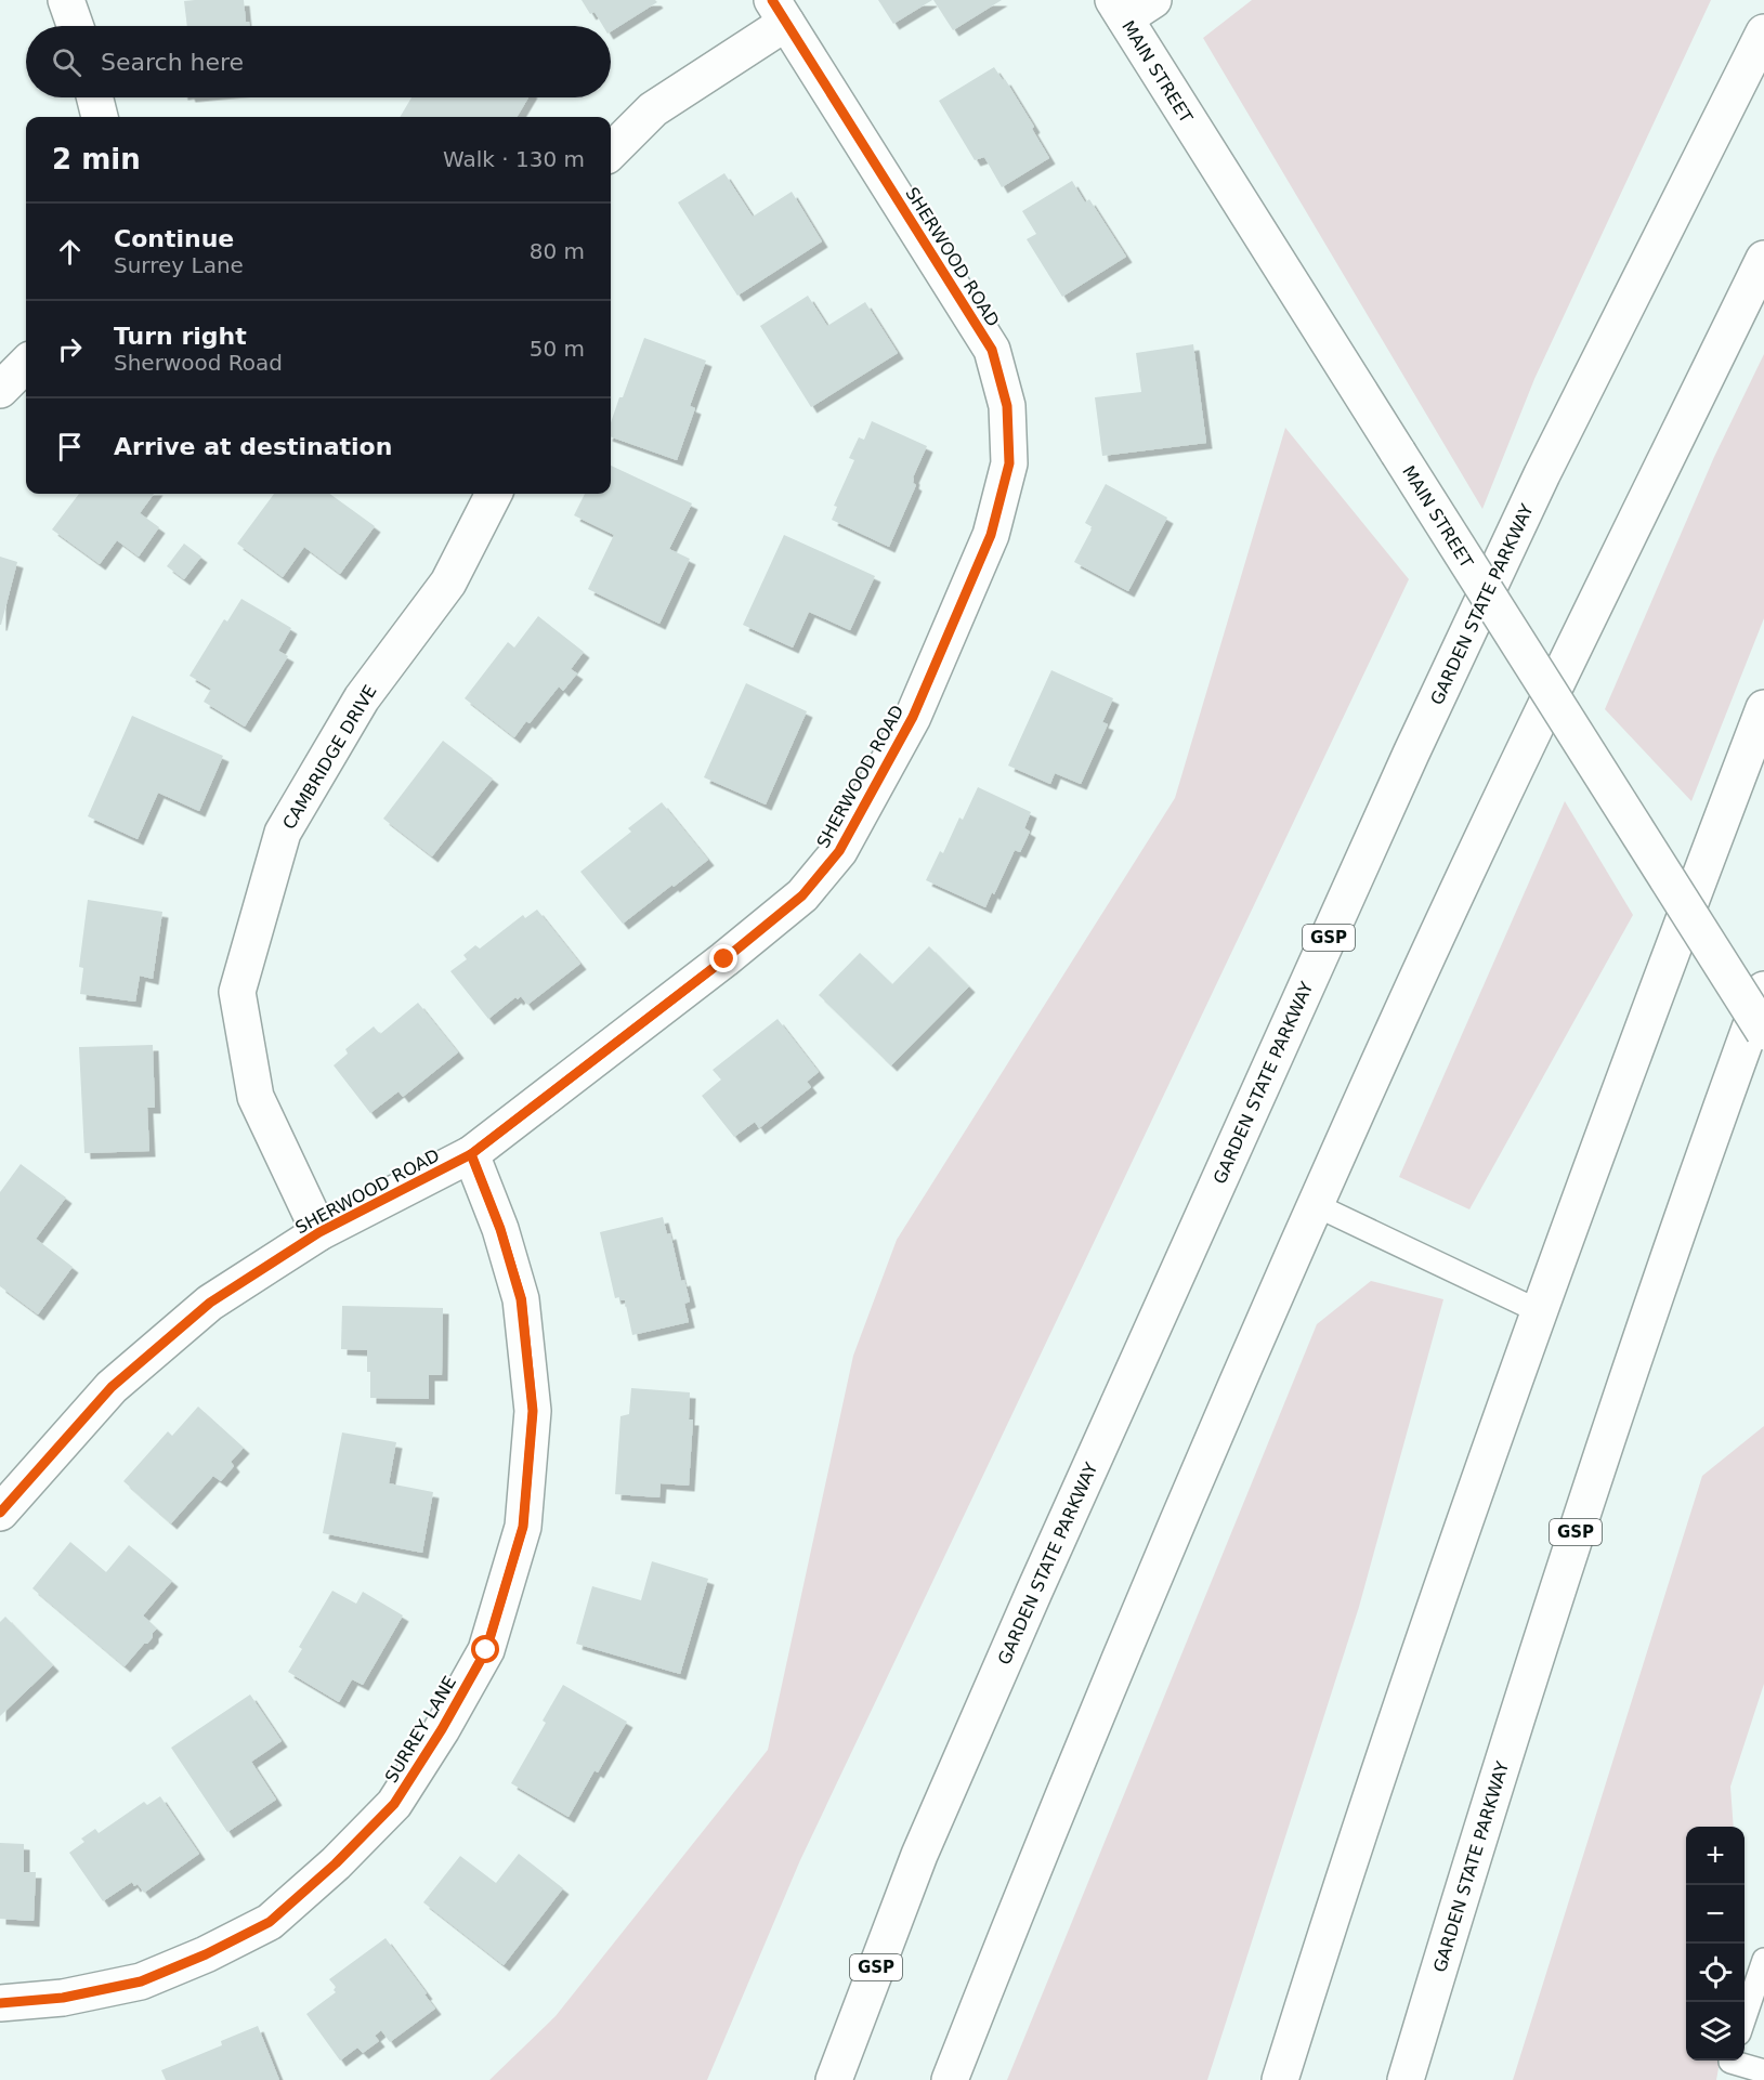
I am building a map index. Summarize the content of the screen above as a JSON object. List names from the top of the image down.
{
  "streets": {
    "main road": [
      "MAIN STREET",
      "SHERWOOD ROAD",
      "GARDEN STATE PARKWAY",
      "CAMBRIDGE DRIVE",
      "GSP",
      "SURREY LANE"
    ]
  },
  "crossings": [
    ["SHERWOOD ROAD", "CAMBRIDGE DRIVE"],
    ["SHERWOOD ROAD", "SURREY LANE"]
  ],
  "page": {
    "search": "Search here",
    "heading": ["2 min", "Walk · 130 m"],
    "list": [
      ["Continue", "Surrey Lane", "80 m"],
      ["Turn right", "Sherwood Road", "50 m"],
      "Arrive at destination"
    ],
    "map_buttons": ["+", "−"]
  }
}
